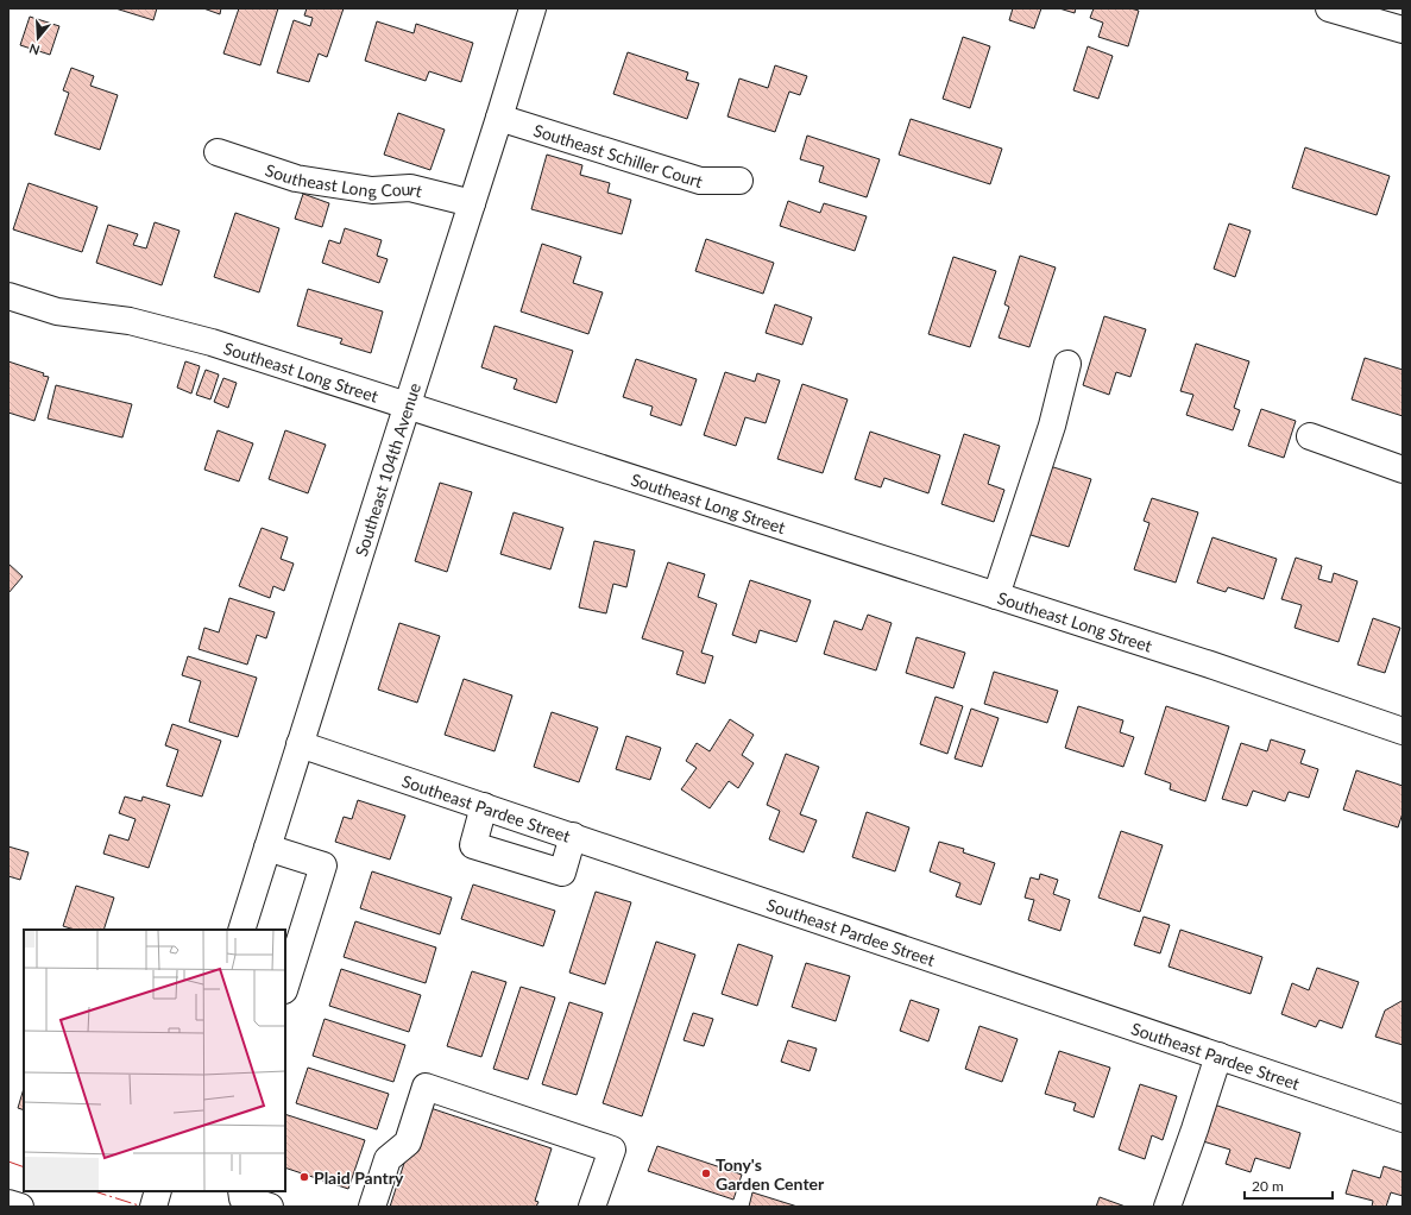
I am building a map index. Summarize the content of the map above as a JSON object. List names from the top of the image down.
{
  "streets": {
    "street": [
      "Southeast Schiller Court",
      "Southeast Long Court",
      "Southeast Long Street",
      "Southeast 104th Avenue",
      "Southeast Pardee Street"
    ]
  },
  "crossings": [
    ["Southeast Schiller Court", "Southeast 104th Avenue"],
    ["Southeast Long Court", "Southeast 104th Avenue"],
    ["Southeast Long Street", "Southeast 104th Avenue"],
    ["Southeast 104th Avenue", "Southeast Pardee Street"]
  ],
  "places": ["Tony's Garden Center", "Plaid Pantry"],
  "scale_bar": "20 m",
  "north": "bottom"
}
